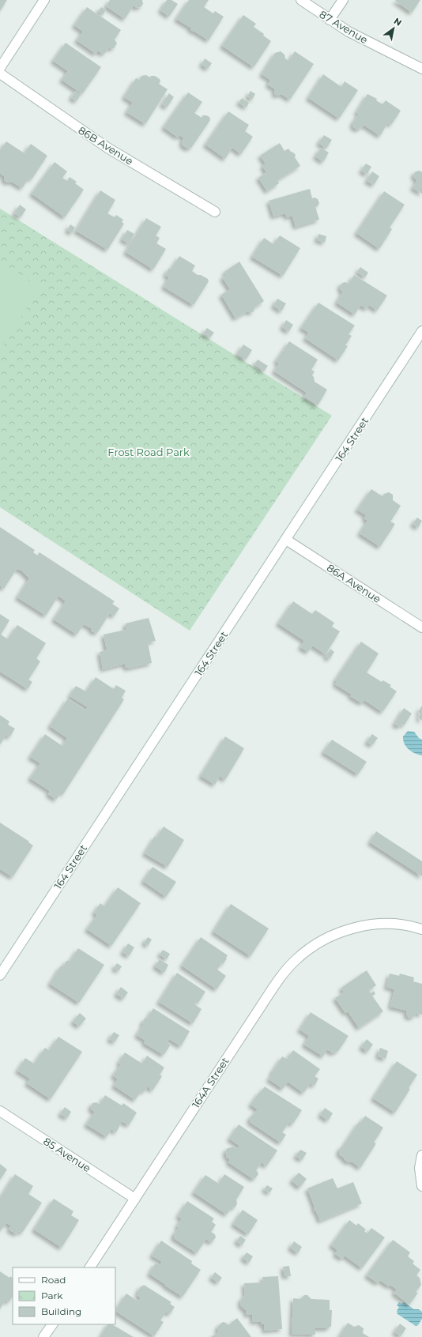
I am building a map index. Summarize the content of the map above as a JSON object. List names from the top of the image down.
{
  "streets": {
    "street": [
      "87 Avenue",
      "86B Avenue",
      "164 Street",
      "86A Avenue",
      "164A Street",
      "85 Avenue"
    ]
  },
  "crossings": [
    ["164 Street", "86A Avenue"],
    ["164A Street", "85 Avenue"]
  ],
  "parks": ["Frost Road Park"],
  "legend": ["Road", "Park", "Building"],
  "north": "top right"
}
